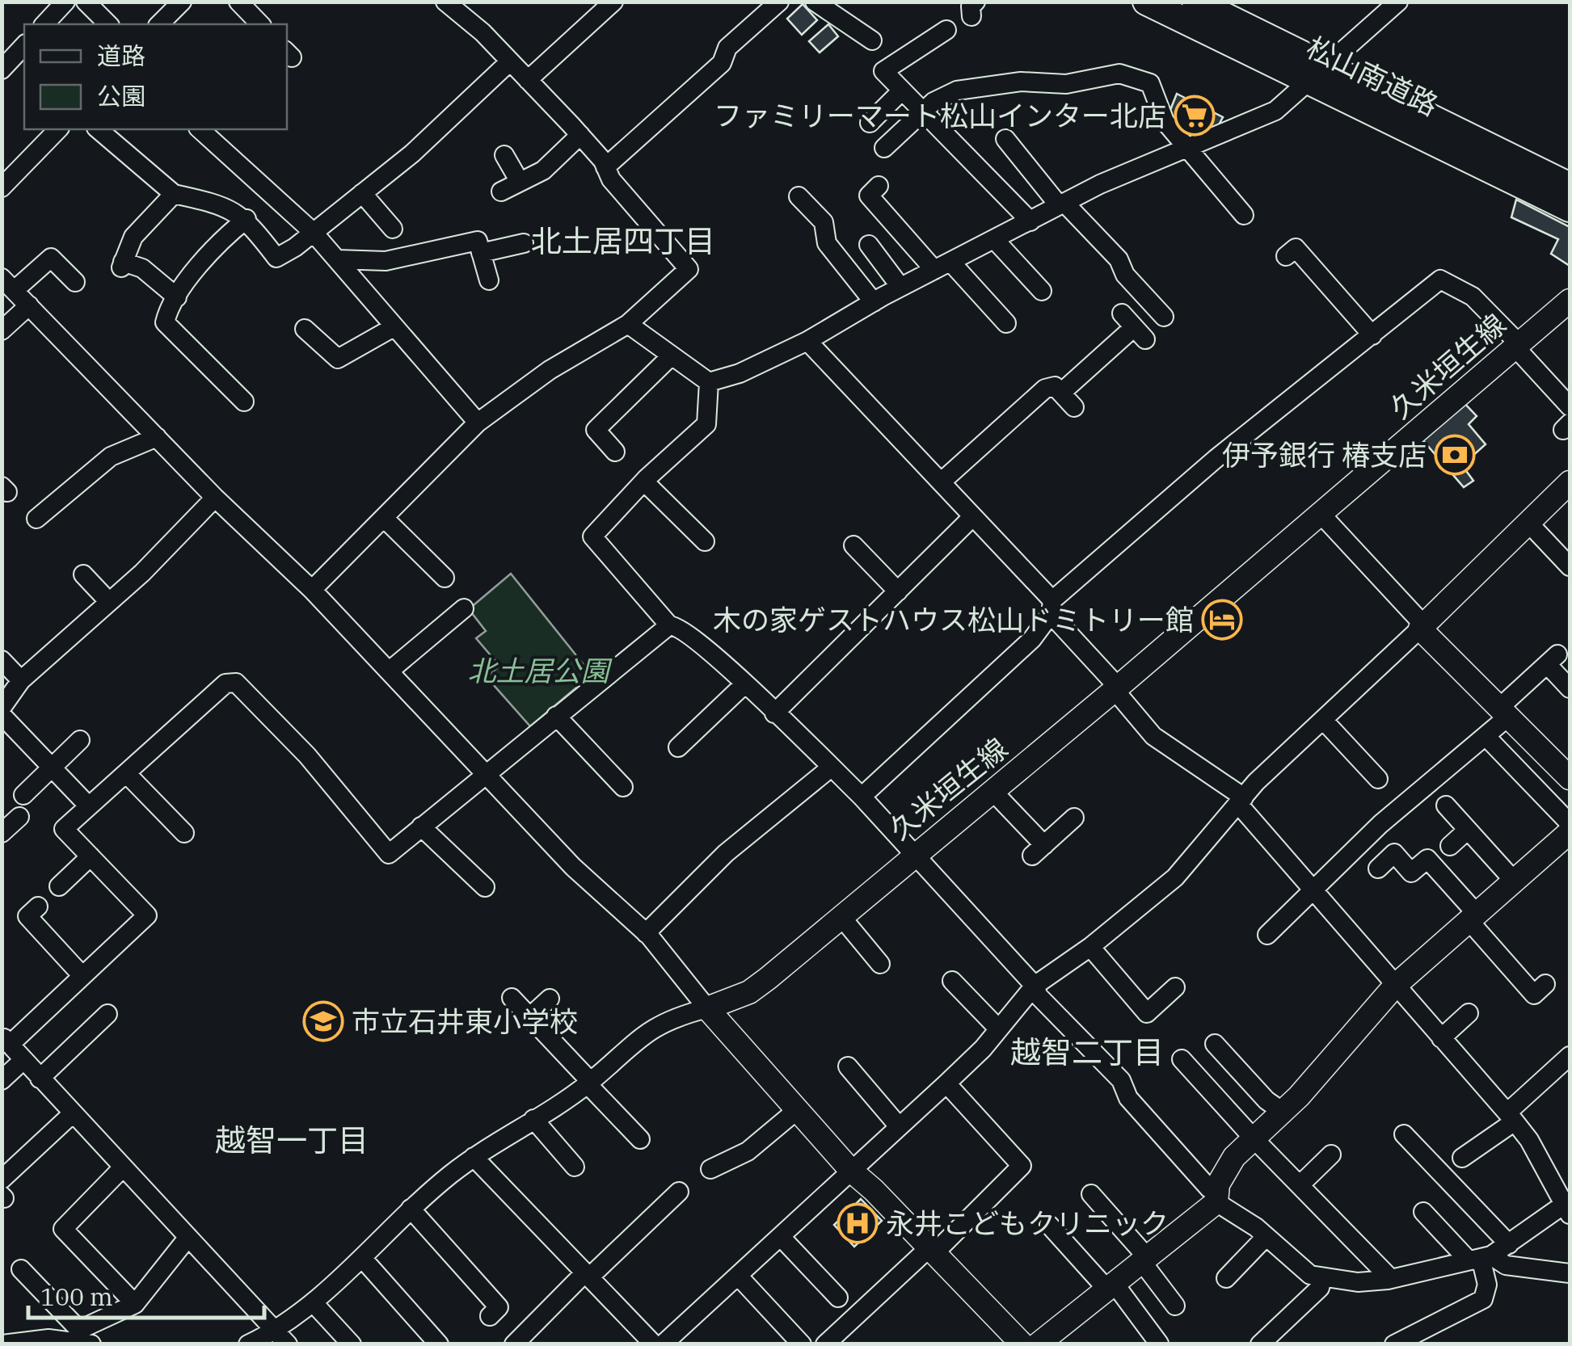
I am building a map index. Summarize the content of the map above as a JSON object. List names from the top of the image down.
{
  "streets": {
    "highway": ["松山南道路"],
    "main road": ["久米垣生線"]
  },
  "districts": ["北土居四丁目", "越智二丁目", "越智一丁目"],
  "parks": ["北土居公園"],
  "places": {
    "supermarket": ["ファミリーマート松山インター北店"],
    "bank": ["伊予銀行 椿支店"],
    "hotel": ["木の家ゲストハウス松山ドミトリー館"],
    "school or university": ["市立石井東小学校"],
    "hospital": ["永井こどもクリニック"]
  },
  "legend": ["道路", "公園"],
  "scale_bar": "100 m"
}
